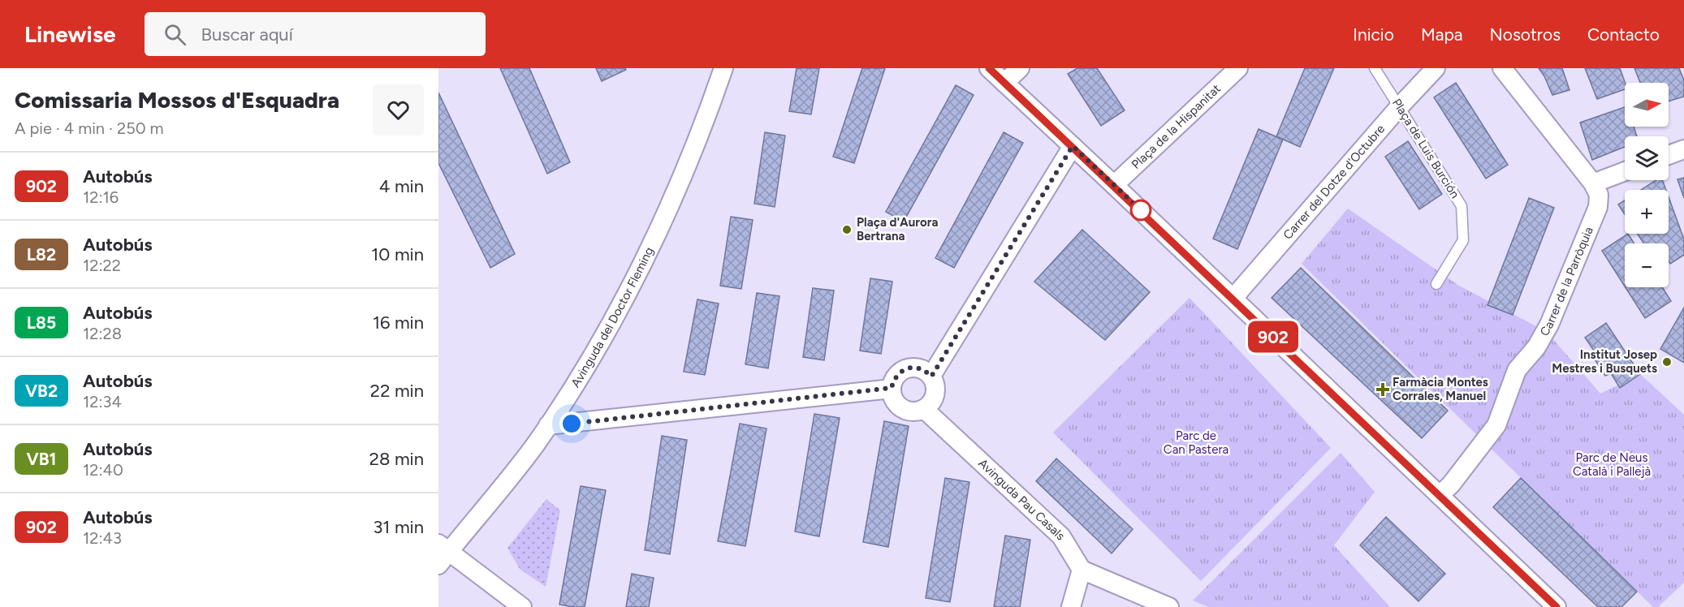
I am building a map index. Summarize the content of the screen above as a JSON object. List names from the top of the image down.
{
  "streets": {
    "street": [
      "Plaça de la Hispanitat",
      "Carrer del Dotze d'Octubre",
      "Carrer de la Parròquia",
      "Avinguda del Doctor Fleming",
      "Avinguda Pau Casals"
    ],
    "lane": ["Plaça de Luis Burción"]
  },
  "crossings": [
    ["Plaça de Luis Burción", "Carrer del Dotze d'Octubre"]
  ],
  "parks": ["Parc de Can Pastera", "Parc de Neus Català i Pallejà"],
  "places": {
    "other": ["Plaça d'Aurora Bertrana", "Institut Josep Mestres i Busquets"],
    "health": ["Farmàcia Montes Corrales, Manuel"]
  },
  "lines": ["bus line 902"],
  "north": "right",
  "page": {
    "header": "Linewise",
    "search": "Buscar aquí",
    "nav": [
      "Inicio",
      "Mapa",
      "Nosotros",
      "Contacto"
    ],
    "heading": ["Comissaria Mossos d'Esquadra", "A pie · 4 min · 250 m"],
    "on_map": "902",
    "map_buttons": ["+", "−"],
    "list": [
      {
        "mark": "902",
        "name": "Autobús",
        "note": "12:16",
        "value": "4 min"
      },
      {
        "mark": "L82",
        "name": "Autobús",
        "note": "12:22",
        "value": "10 min"
      },
      {
        "mark": "L85",
        "name": "Autobús",
        "note": "12:28",
        "value": "16 min"
      },
      {
        "mark": "VB2",
        "name": "Autobús",
        "note": "12:34",
        "value": "22 min"
      },
      {
        "mark": "VB1",
        "name": "Autobús",
        "note": "12:40",
        "value": "28 min"
      },
      {
        "mark": "902",
        "name": "Autobús",
        "note": "12:43",
        "value": "31 min"
      }
    ]
  }
}
